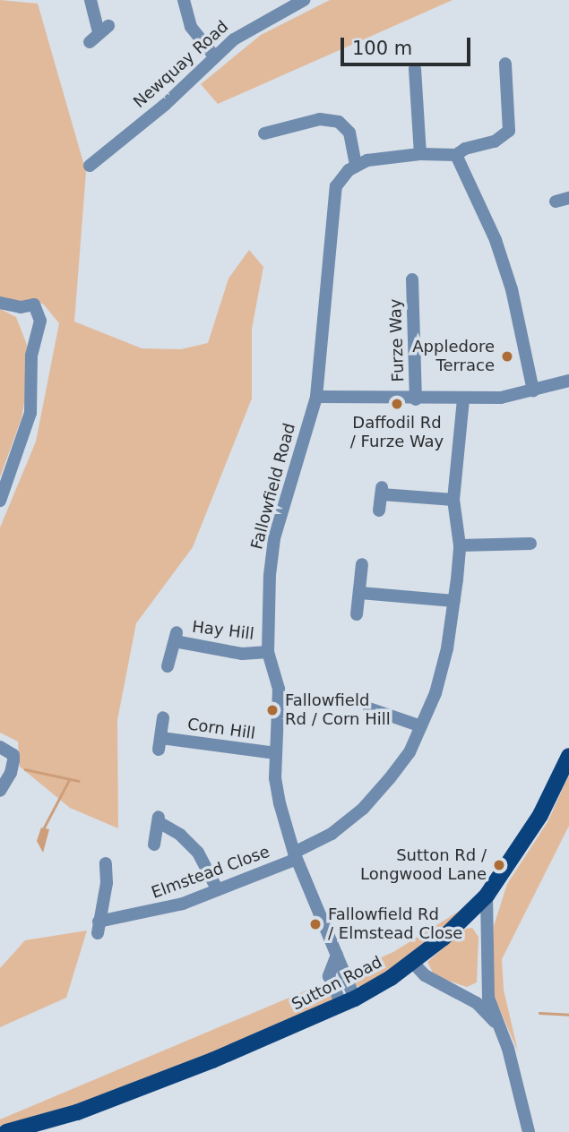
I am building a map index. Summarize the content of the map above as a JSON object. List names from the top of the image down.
{
  "streets": {
    "main road": ["Sutton Road"],
    "street": [
      "Newquay Road",
      "Furze Way",
      "Fallowfield Road",
      "Hay Hill",
      "Corn Hill",
      "Elmstead Close"
    ]
  },
  "crossings": [
    ["Fallowfield Road", "Hay Hill"],
    ["Fallowfield Road", "Corn Hill"],
    ["Fallowfield Road", "Elmstead Close"],
    ["Fallowfield Road", "Sutton Road"]
  ],
  "places": [
    "Appledore Terrace",
    "Daffodil Rd / Furze Way",
    "Fallowfield Rd / Corn Hill",
    "Sutton Rd / Longwood Lane",
    "Fallowfield Rd / Elmstead Close"
  ],
  "scale_bar": "100 m"
}
